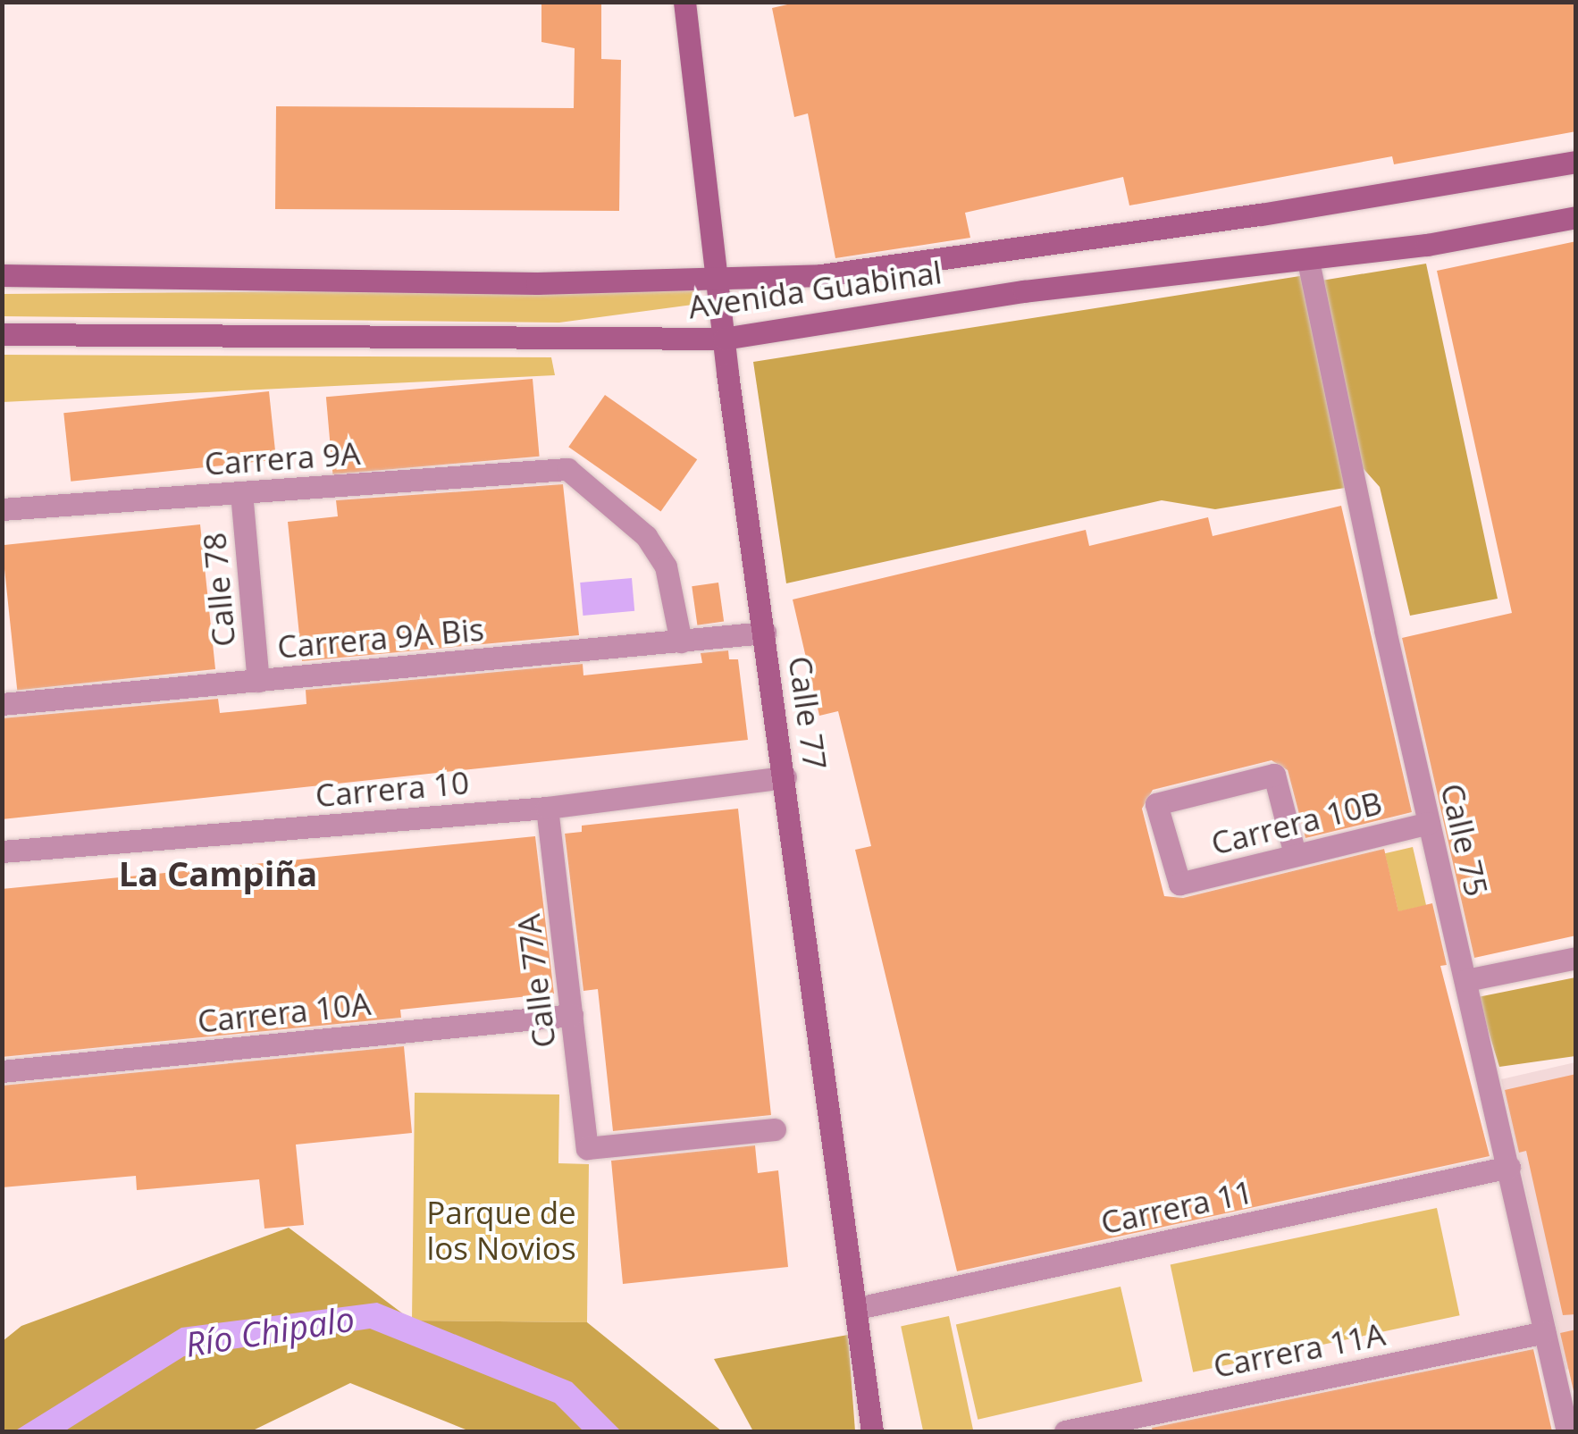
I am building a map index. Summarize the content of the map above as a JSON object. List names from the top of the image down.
{
  "streets": {
    "main road": ["Avenida Guabinal", "Calle 77"],
    "street": [
      "Carrera 9A",
      "Calle 78",
      "Carrera 9A Bis",
      "Carrera 10",
      "Carrera 10B",
      "Calle 75",
      "Calle 77A",
      "Carrera 10A",
      "Carrera 11",
      "Carrera 11A"
    ]
  },
  "crossings": [
    ["Avenida Guabinal", "Calle 77"],
    ["Avenida Guabinal", "Calle 75"],
    ["Carrera 9A", "Calle 78"],
    ["Carrera 9A", "Carrera 9A Bis"],
    ["Calle 78", "Carrera 9A Bis"],
    ["Carrera 9A Bis", "Calle 77"],
    ["Calle 77", "Carrera 10"],
    ["Calle 77", "Carrera 11"],
    ["Carrera 10", "Calle 77A"],
    ["Carrera 10B", "Calle 75"],
    ["Calle 75", "Carrera 11"],
    ["Calle 75", "Carrera 11A"],
    ["Calle 77A", "Carrera 10A"]
  ],
  "districts": ["La Campiña"],
  "water": ["Río Chipalo"],
  "parks": ["Parque de los Novios"]
}
